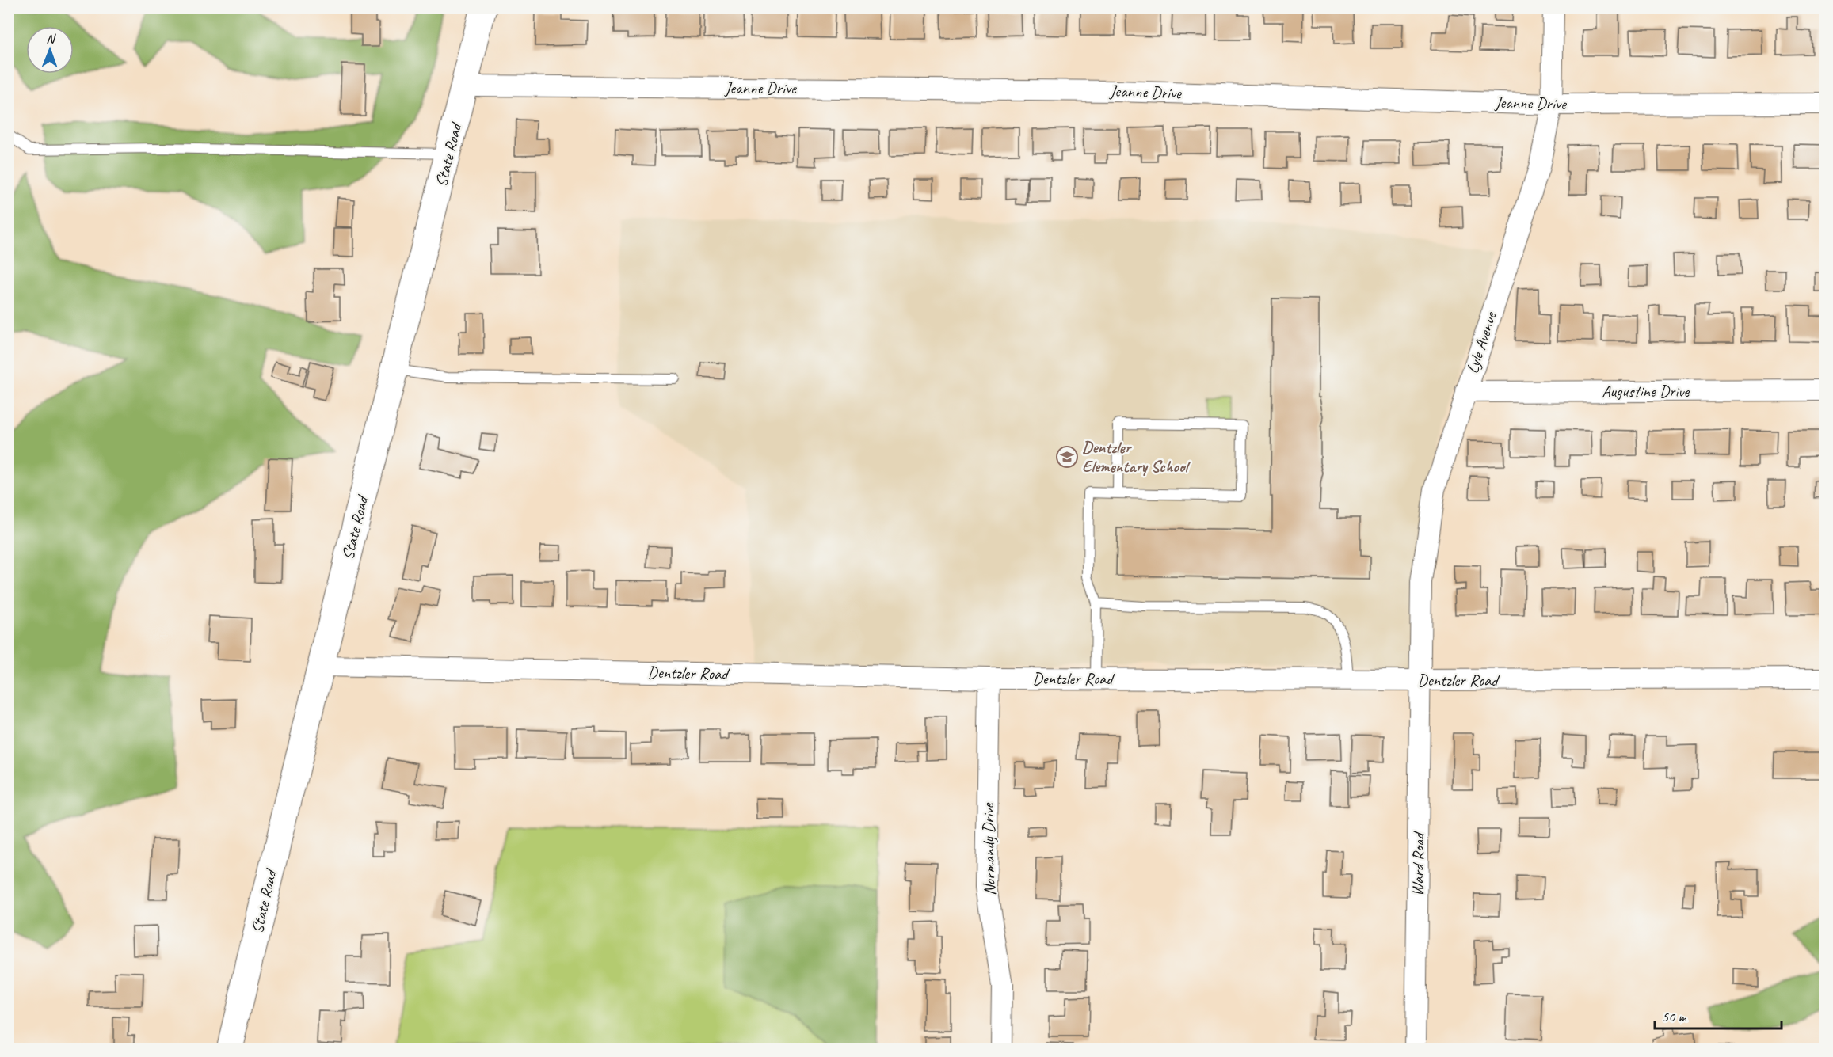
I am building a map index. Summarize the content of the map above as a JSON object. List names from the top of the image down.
{
  "streets": {
    "main road": ["State Road"],
    "street": [
      "Jeanne Drive",
      "Lyle Avenue",
      "Augustine Drive",
      "Dentzler Road",
      "Normandy Drive",
      "Ward Road"
    ]
  },
  "crossings": [
    ["Jeanne Drive", "State Road"],
    ["Jeanne Drive", "Lyle Avenue"],
    ["State Road", "Dentzler Road"],
    ["Lyle Avenue", "Augustine Drive"],
    ["Lyle Avenue", "Dentzler Road"],
    ["Lyle Avenue", "Ward Road"],
    ["Dentzler Road", "Normandy Drive"],
    ["Dentzler Road", "Ward Road"]
  ],
  "places": {
    "school or university": ["Dentzler Elementary School"]
  },
  "scale_bar": "50 m",
  "north": "top"
}
